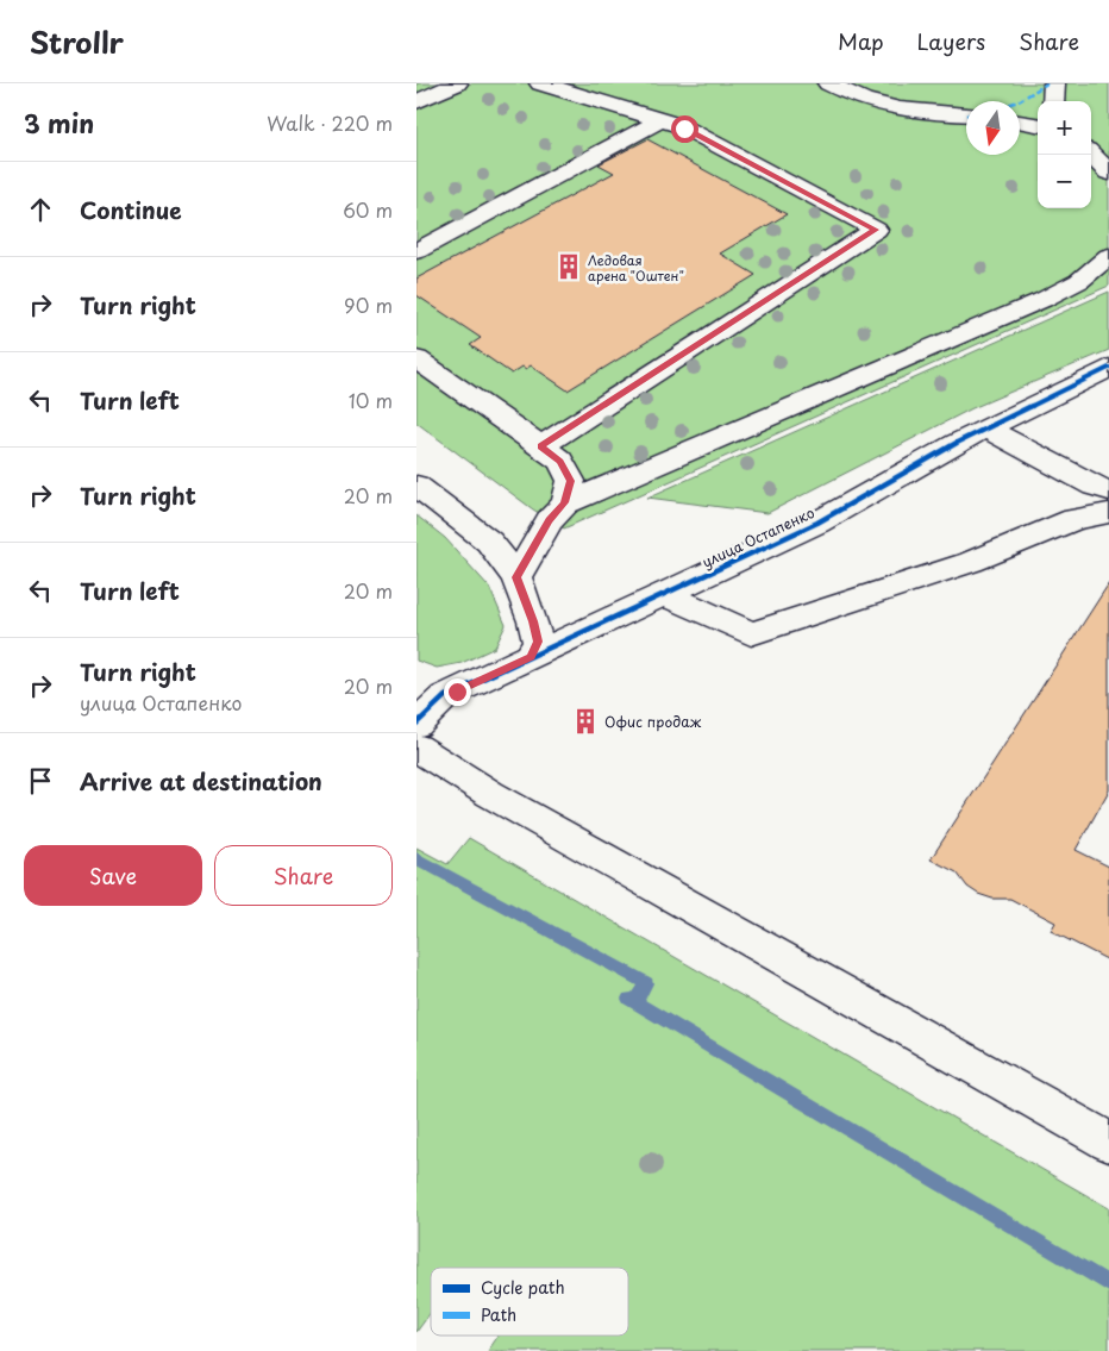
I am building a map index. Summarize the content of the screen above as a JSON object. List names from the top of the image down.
{
  "streets": {
    "street": ["улица Остапенко"]
  },
  "places": {
    "building": ["Ледовая арена \"Оштен\"", "Офис продаж"]
  },
  "legend": ["Cycle path", "Path"],
  "north": "bottom",
  "page": {
    "header": "Strollr",
    "nav": ["Map", "Layers", "Share"],
    "heading": ["3 min", "Walk · 220 m"],
    "map_buttons": ["+", "−"],
    "list": [
      ["Continue", "60 m"],
      ["Turn right", "90 m"],
      ["Turn left", "10 m"],
      ["Turn right", "20 m"],
      ["Turn left", "20 m"],
      ["Turn right", "улица Остапенко", "20 m"],
      "Arrive at destination"
    ],
    "buttons": ["Save", "Share"]
  }
}
